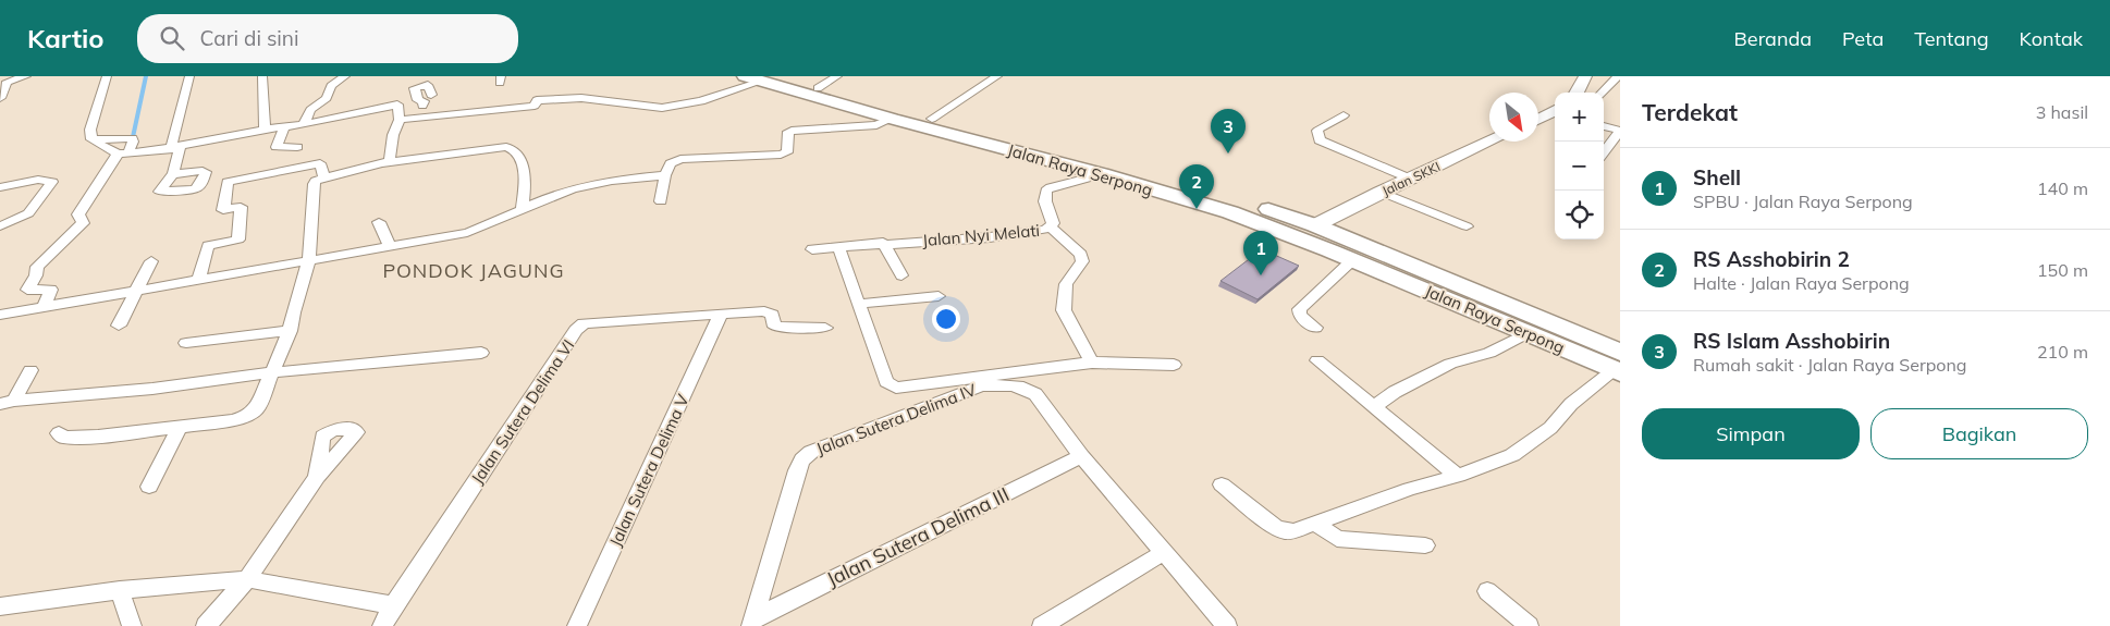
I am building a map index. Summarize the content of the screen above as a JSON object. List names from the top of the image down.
{
  "streets": {
    "main road": ["Jalan Raya Serpong", "Jalan SKKI"],
    "street": [
      "Jalan Nyi Melati",
      "Jalan Sutera Delima VI",
      "Jalan Sutera Delima IV",
      "Jalan Sutera Delima V",
      "Jalan Sutera Delima III"
    ]
  },
  "crossings": [
    ["Jalan Raya Serpong", "Jalan SKKI"],
    ["Jalan Raya Serpong", "Jalan Nyi Melati"],
    ["Jalan Sutera Delima VI", "Jalan Sutera Delima V"],
    ["Jalan Sutera Delima IV", "Jalan Sutera Delima III"]
  ],
  "districts": ["PONDOK JAGUNG"],
  "north": "bottom right",
  "page": {
    "header": "Kartio",
    "search": "Cari di sini",
    "nav": [
      "Beranda",
      "Peta",
      "Tentang",
      "Kontak"
    ],
    "heading": ["Terdekat", "3 hasil"],
    "map_buttons": ["+", "−"],
    "pins": ["3", "2", "1"],
    "list": [
      {
        "mark": "1",
        "name": "Shell",
        "note": "SPBU · Jalan Raya Serpong",
        "value": "140 m"
      },
      {
        "mark": "2",
        "name": "RS Asshobirin 2",
        "note": "Halte · Jalan Raya Serpong",
        "value": "150 m"
      },
      {
        "mark": "3",
        "name": "RS Islam Asshobirin",
        "note": "Rumah sakit · Jalan Raya Serpong",
        "value": "210 m"
      }
    ],
    "buttons": ["Simpan", "Bagikan"]
  }
}
